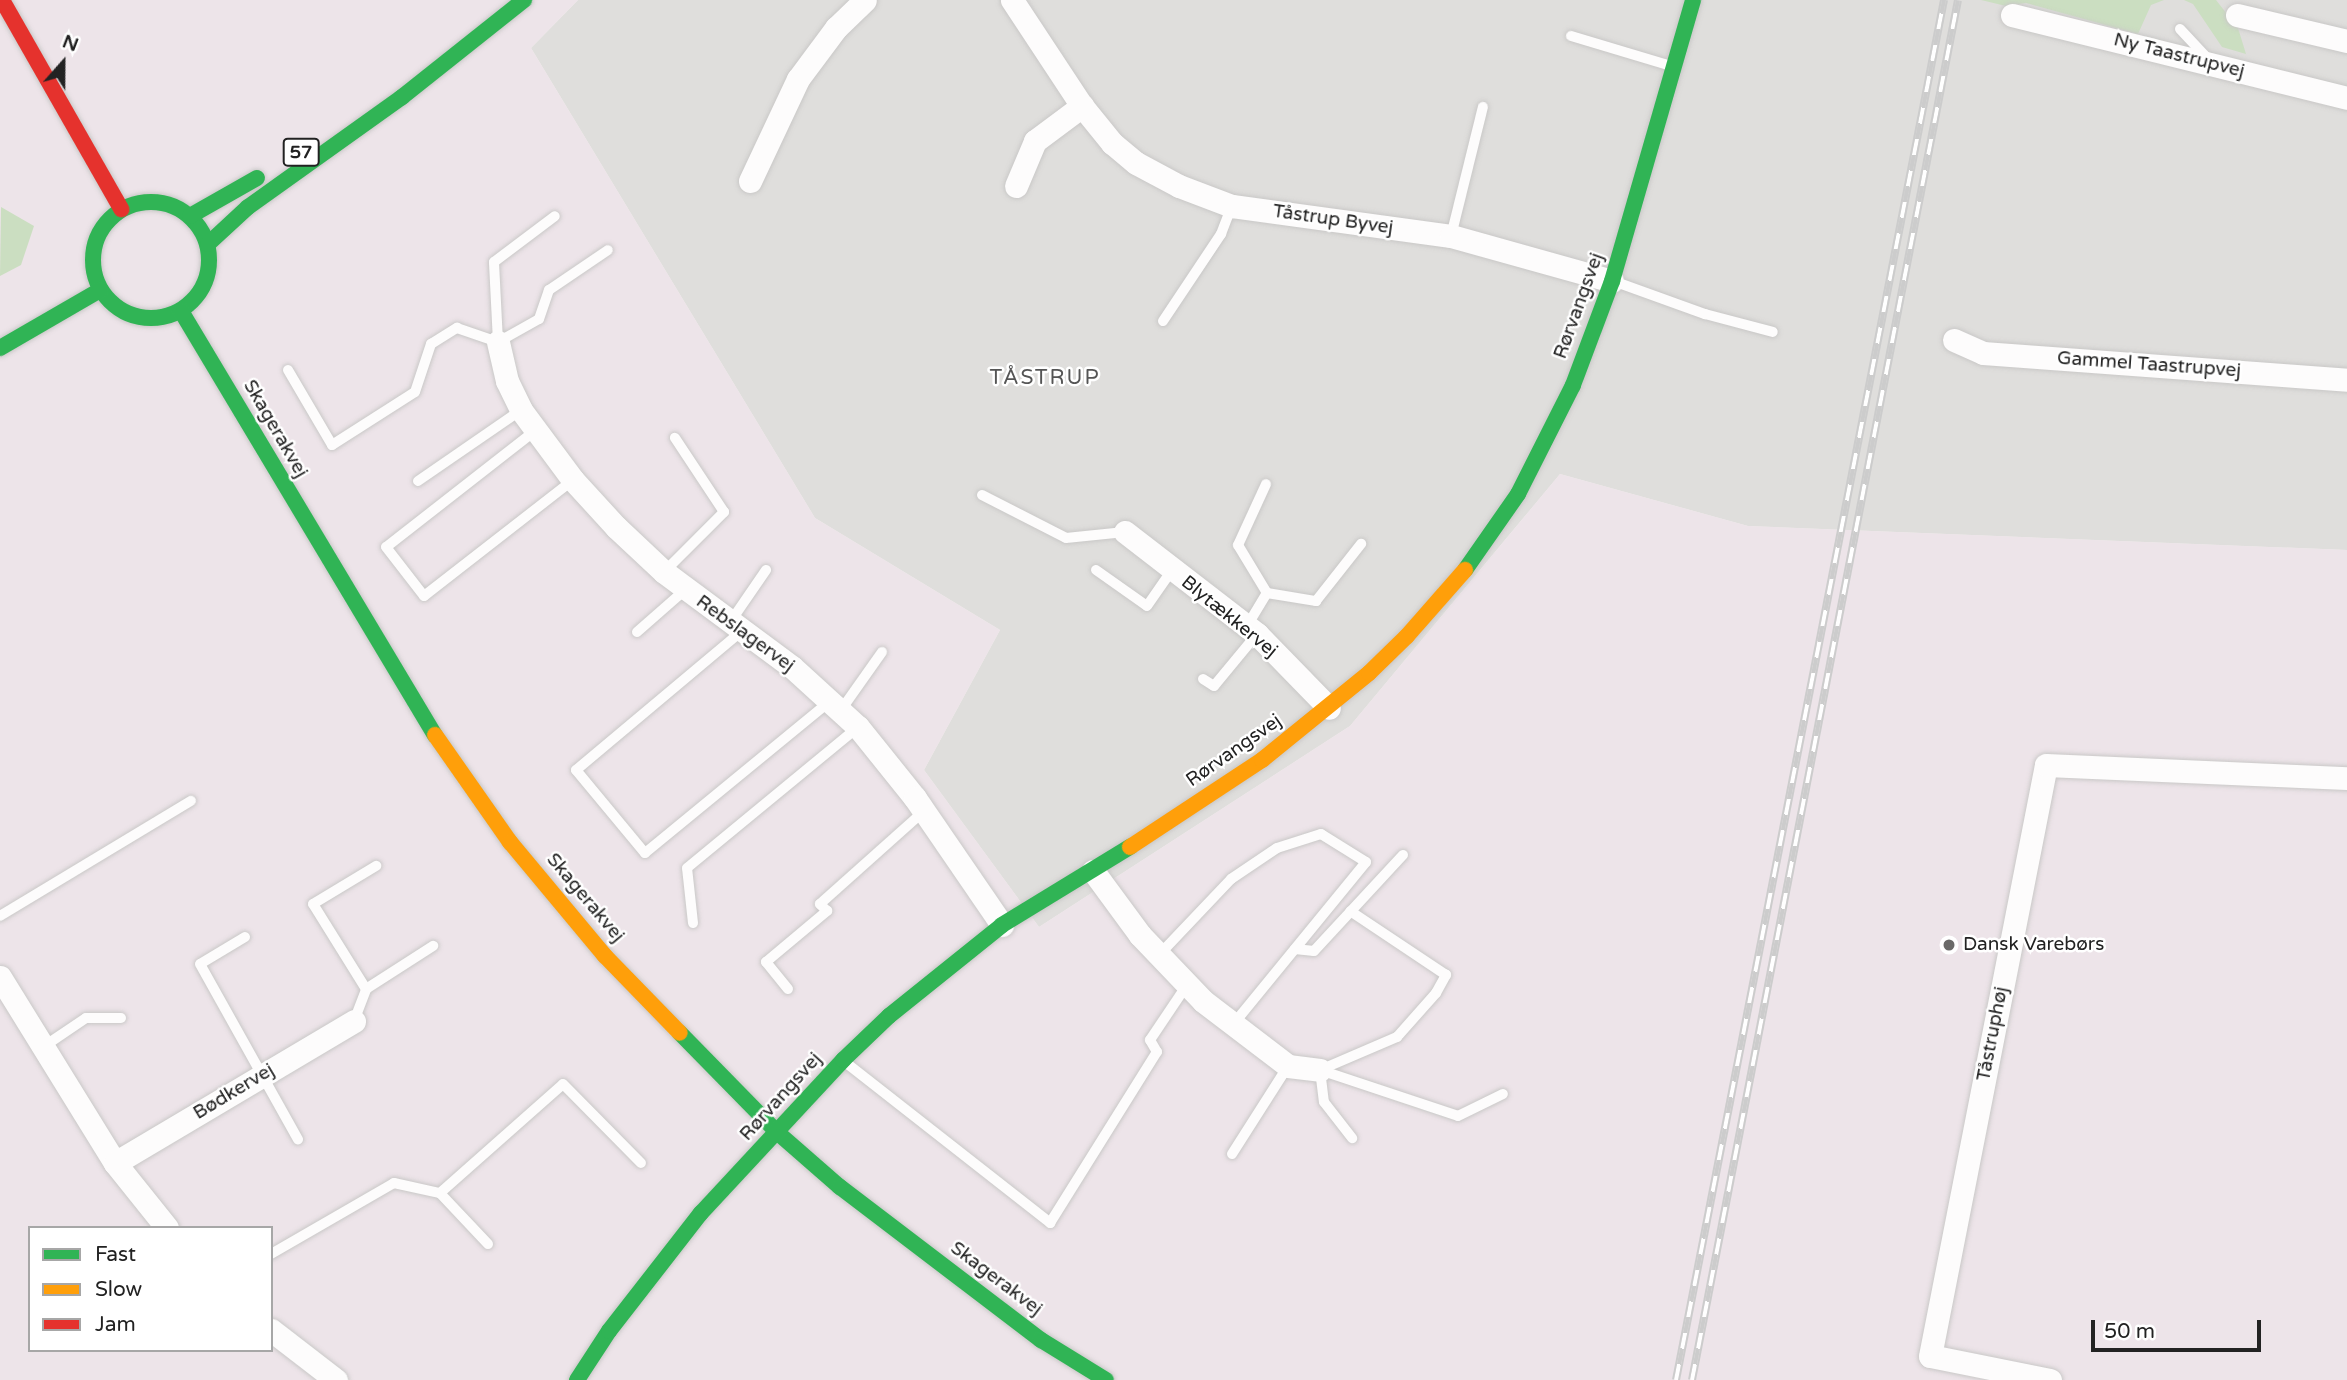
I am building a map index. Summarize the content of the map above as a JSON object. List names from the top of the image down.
{
  "streets": {
    "street": [
      "Ny Taastrupvej",
      "57",
      "Tåstrup Byvej",
      "Rørvangsvej",
      "Gammel Taastrupvej",
      "Skagerakvej",
      "Blytækkervej",
      "Rebslagervej",
      "Tåstruphøj",
      "Bødkervej"
    ]
  },
  "crossings": [
    ["57", "Skagerakvej"],
    ["Tåstrup Byvej", "Rørvangsvej"],
    ["Rørvangsvej", "Skagerakvej"],
    ["Rørvangsvej", "Blytækkervej"],
    ["Rørvangsvej", "Rebslagervej"]
  ],
  "districts": ["TÅSTRUP"],
  "places": ["Dansk Varebørs"],
  "legend": ["Fast", "Slow", "Jam"],
  "scale_bar": "50 m",
  "north": "top"
}
